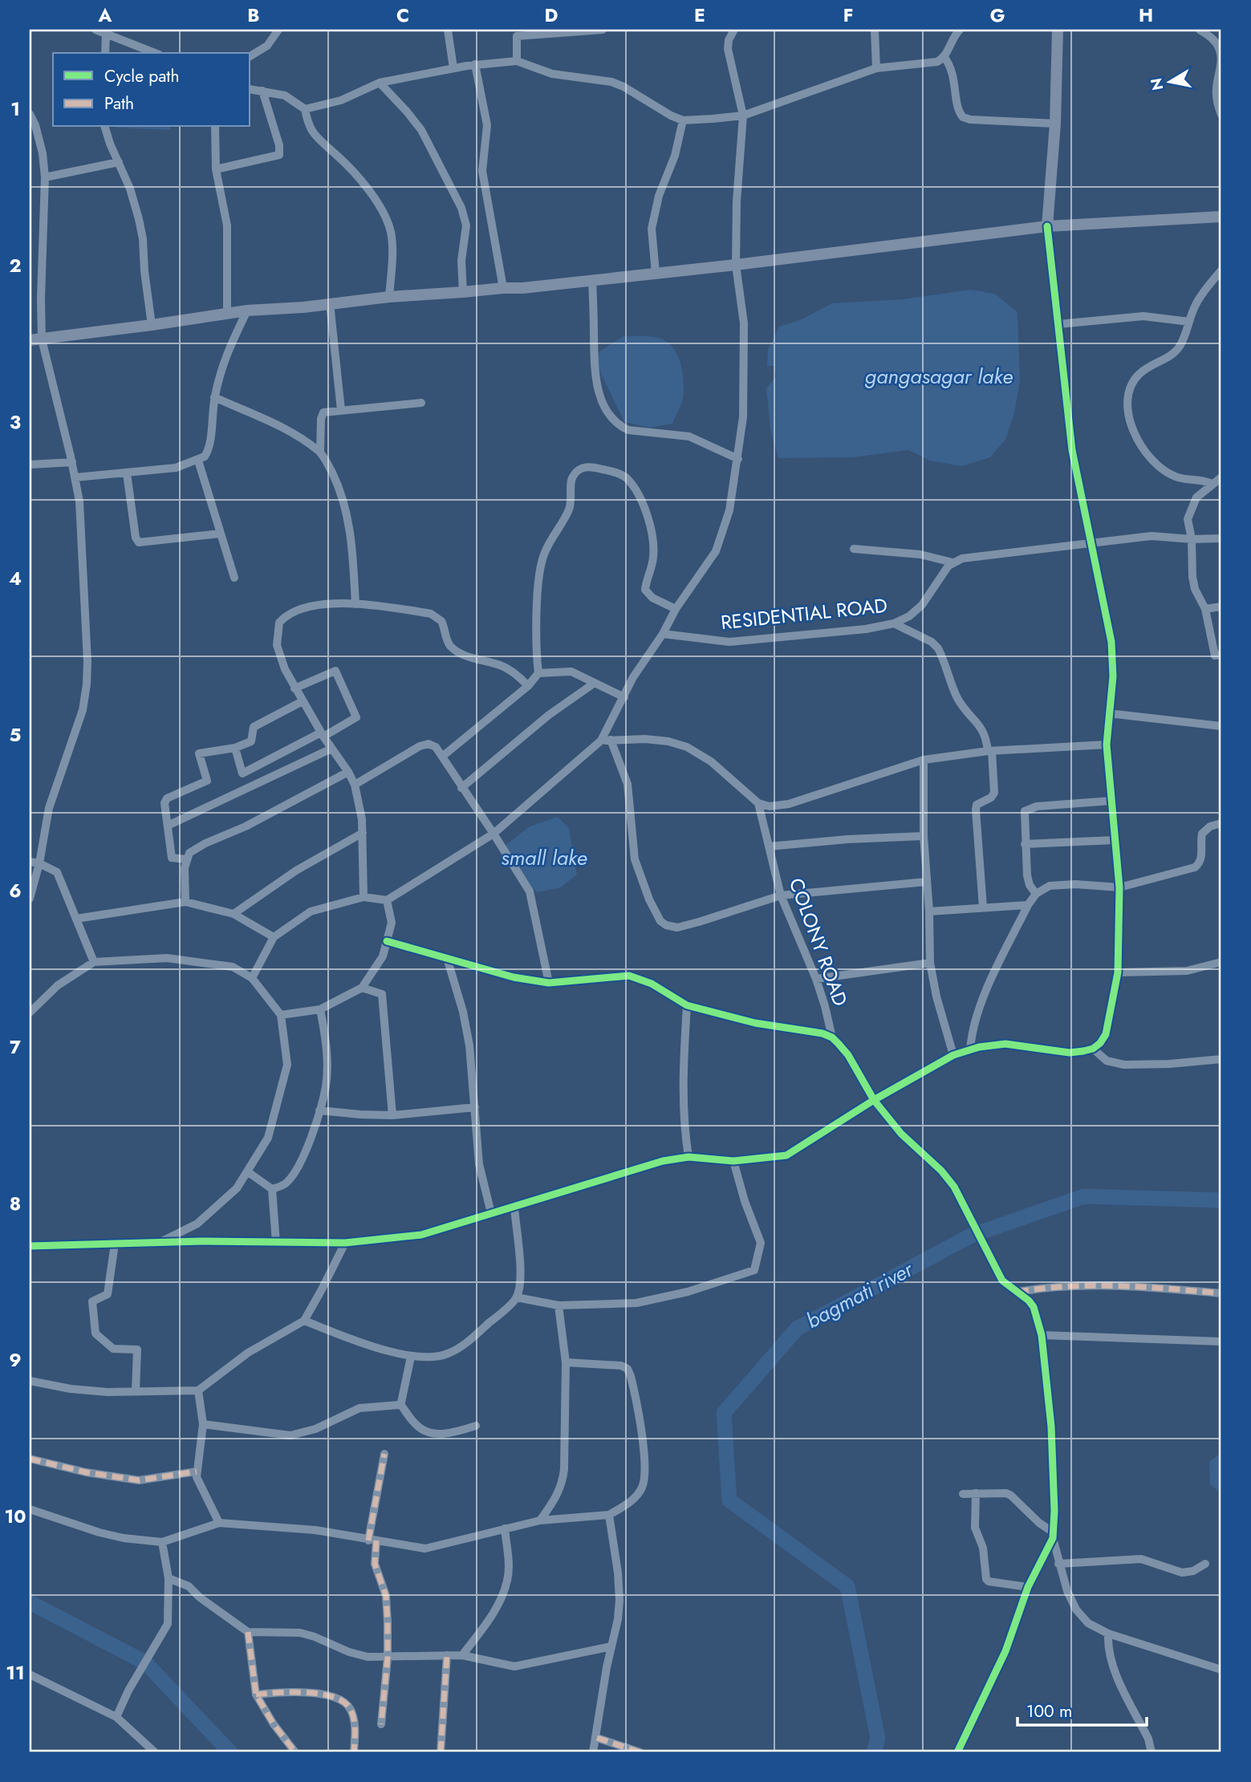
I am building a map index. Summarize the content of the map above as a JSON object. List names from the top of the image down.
{
  "streets": {
    "street": ["RESIDENTIAL ROAD", "COLONY ROAD"]
  },
  "water": ["gangasagar lake", "small lake", "bagmati river"],
  "legend": ["Cycle path", "Path"],
  "scale_bar": "100 m",
  "north": "left",
  "grid": {
    "columns": [
      "A",
      "B",
      "C",
      "D",
      "E",
      "F",
      "G",
      "H"
    ],
    "rows": [
      "1",
      "2",
      "3",
      "4",
      "5",
      "6",
      "7",
      "8",
      "9",
      "10",
      "11"
    ]
  }
}
